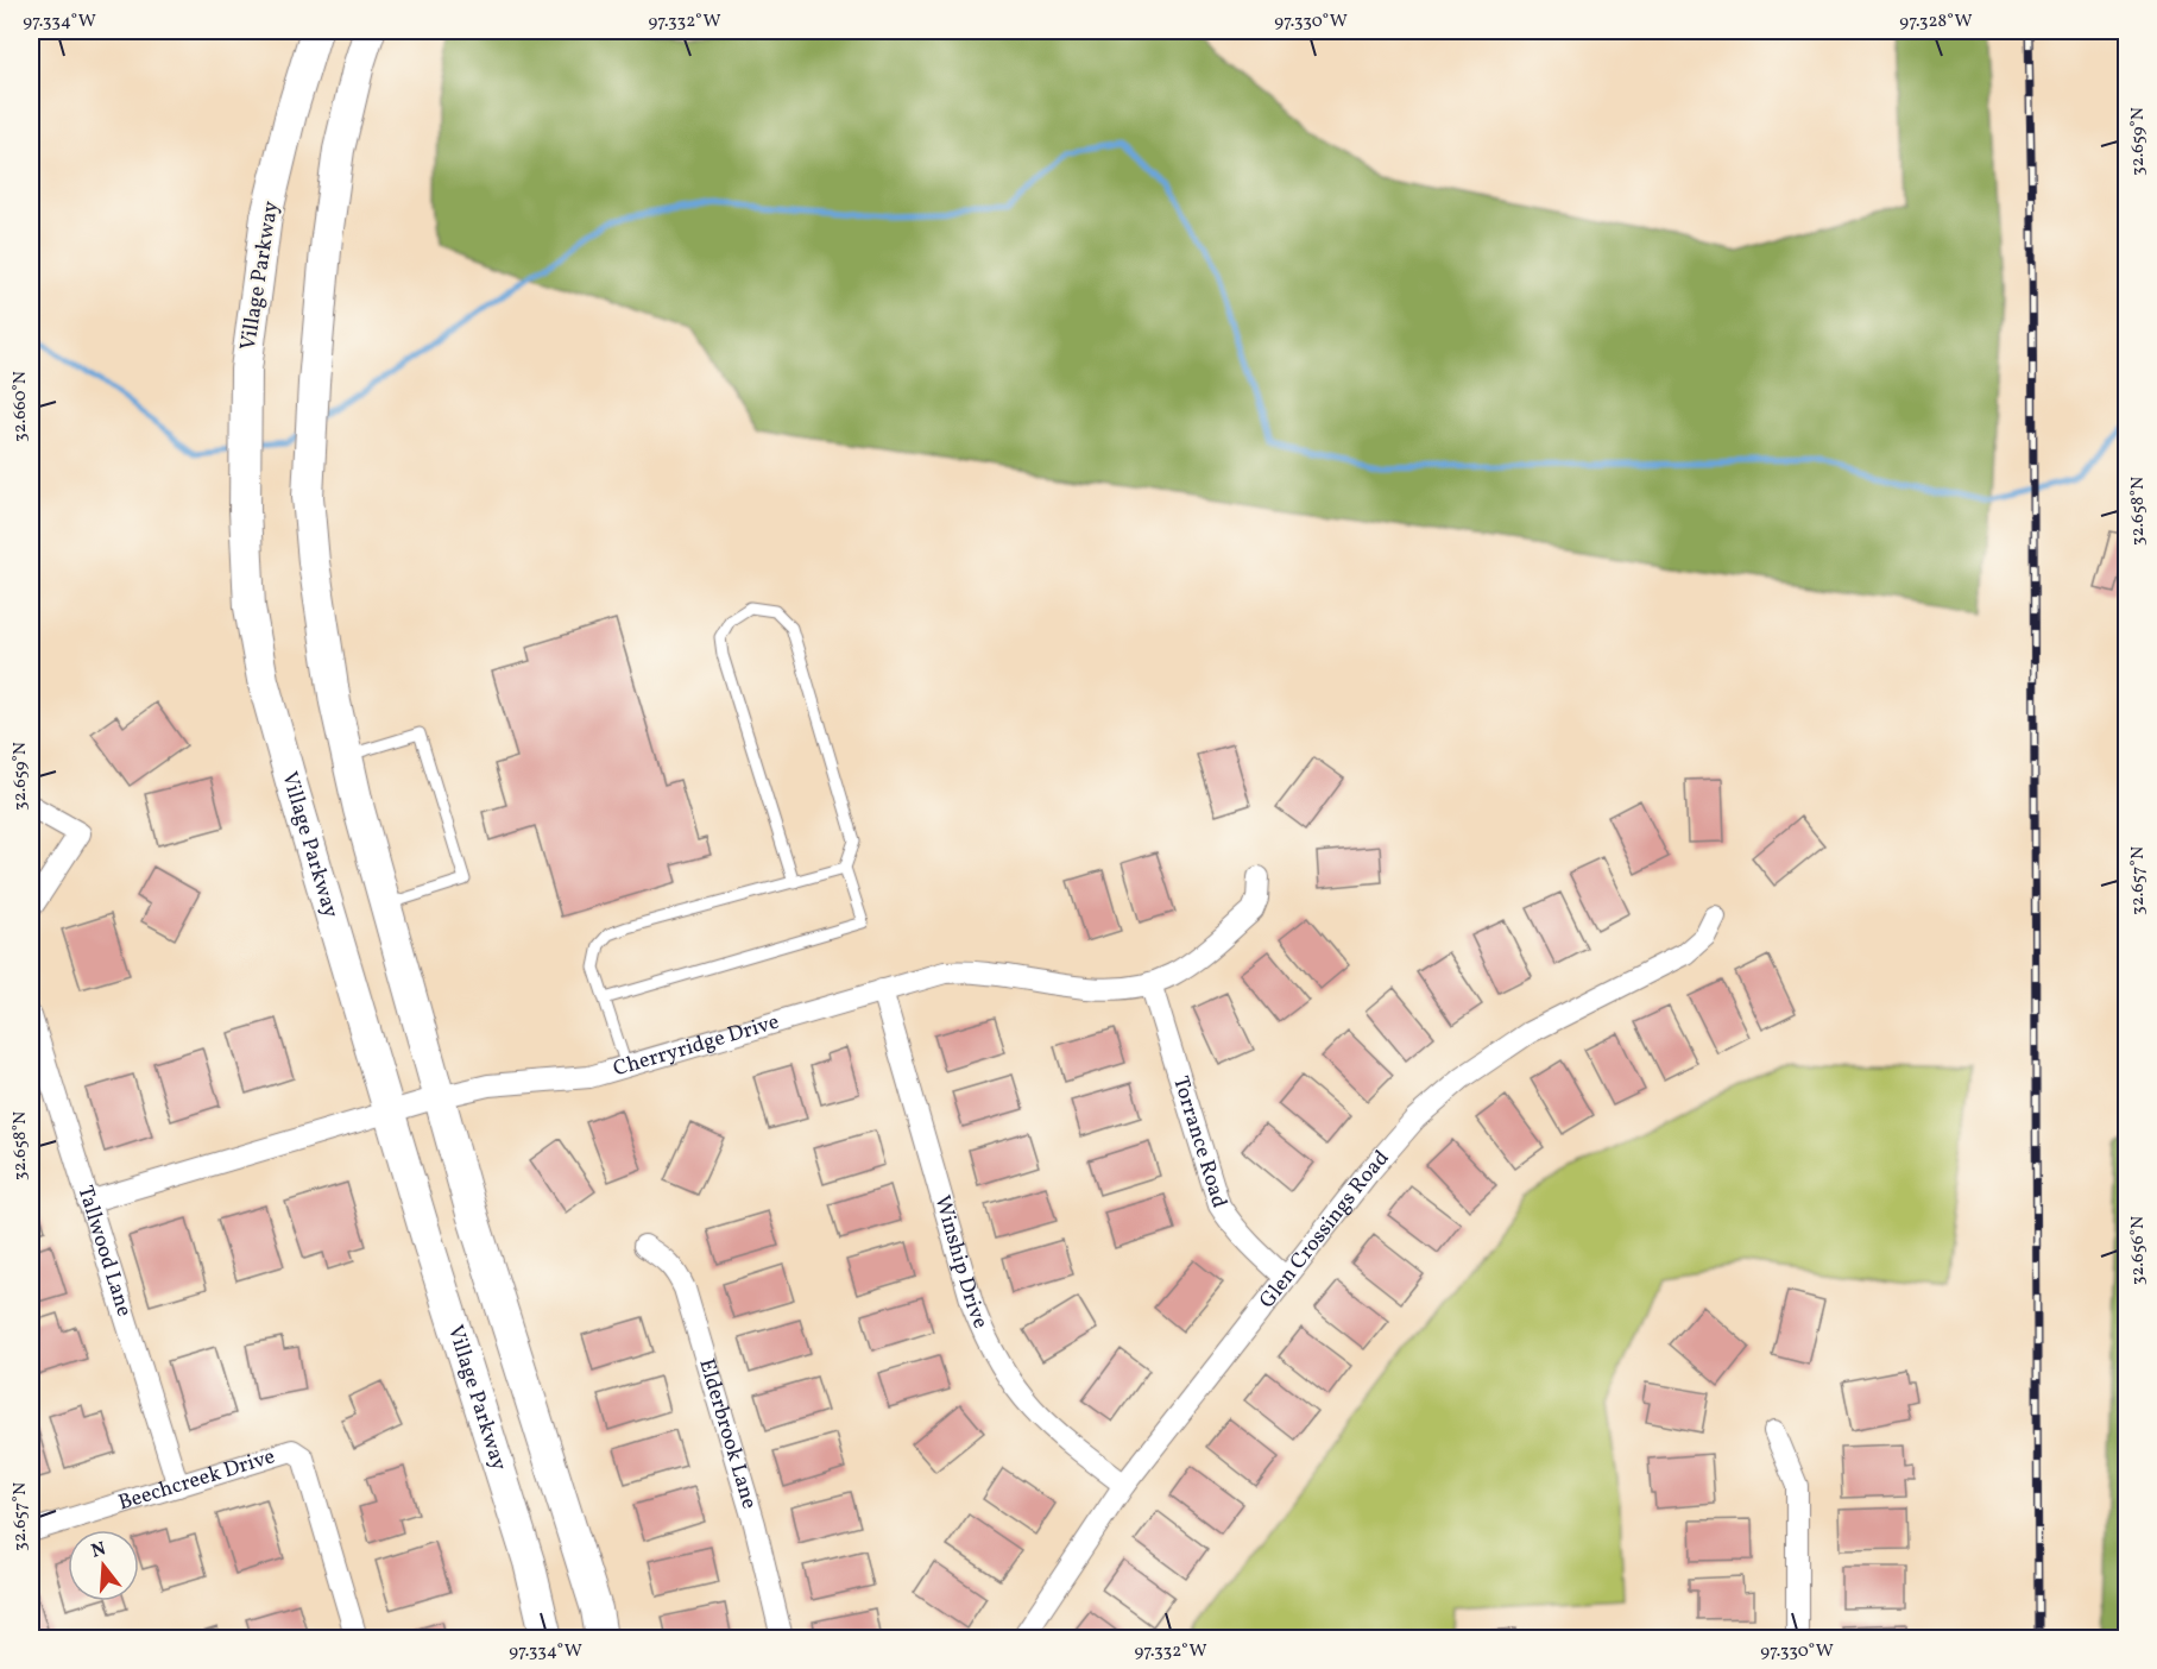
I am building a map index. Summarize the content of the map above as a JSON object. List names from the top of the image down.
{
  "streets": {
    "main road": ["Village Parkway"],
    "street": [
      "Cherryridge Drive",
      "Torrance Road",
      "Glen Crossings Road",
      "Tallwood Lane",
      "Winship Drive",
      "Elderbrook Lane",
      "Beechcreek Drive"
    ]
  },
  "crossings": [
    ["Village Parkway", "Cherryridge Drive"],
    ["Cherryridge Drive", "Torrance Road"],
    ["Cherryridge Drive", "Tallwood Lane"],
    ["Cherryridge Drive", "Winship Drive"],
    ["Torrance Road", "Glen Crossings Road"],
    ["Glen Crossings Road", "Winship Drive"],
    ["Tallwood Lane", "Beechcreek Drive"]
  ],
  "north": "top",
  "coordinates": [
    "97.334°W",
    "97.332°W",
    "97.330°W",
    "97.328°W",
    "32.659°N",
    "32.660°N",
    "32.658°N",
    "32.657°N",
    "32.656°N"
  ]
}
